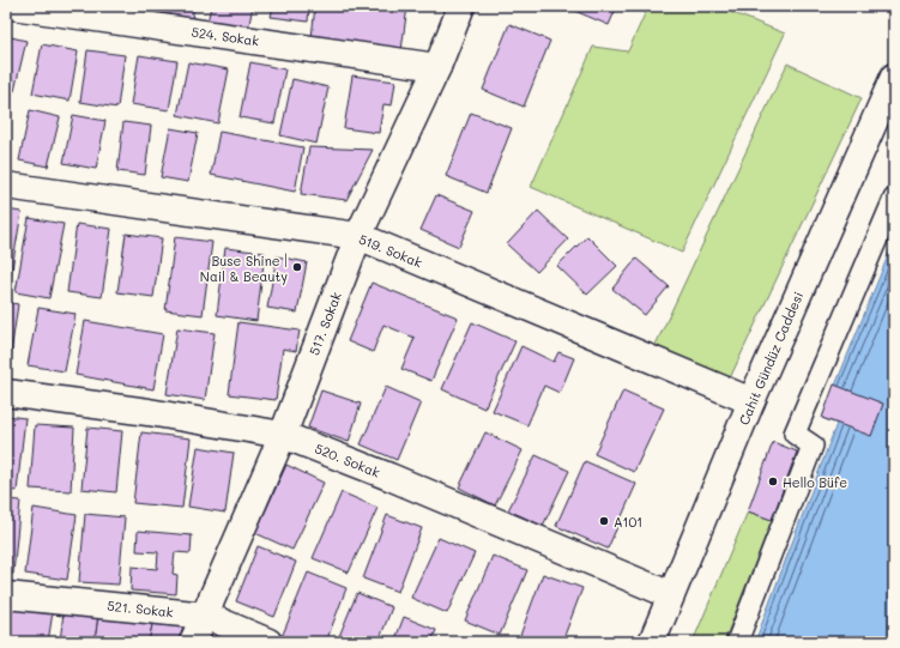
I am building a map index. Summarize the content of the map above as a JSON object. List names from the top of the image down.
{
  "streets": {
    "street": [
      "524. Sokak",
      "519. Sokak",
      "517. Sokak",
      "Cahit Gündüz Caddesi",
      "520. Sokak",
      "521. Sokak"
    ]
  },
  "crossings": [
    ["524. Sokak", "517. Sokak"],
    ["519. Sokak", "517. Sokak"],
    ["519. Sokak", "Cahit Gündüz Caddesi"],
    ["517. Sokak", "520. Sokak"],
    ["517. Sokak", "521. Sokak"],
    ["Cahit Gündüz Caddesi", "520. Sokak"]
  ],
  "places": ["Buse Shine | Nail & Beauty", "Hello Büfe", "A101"]
}
